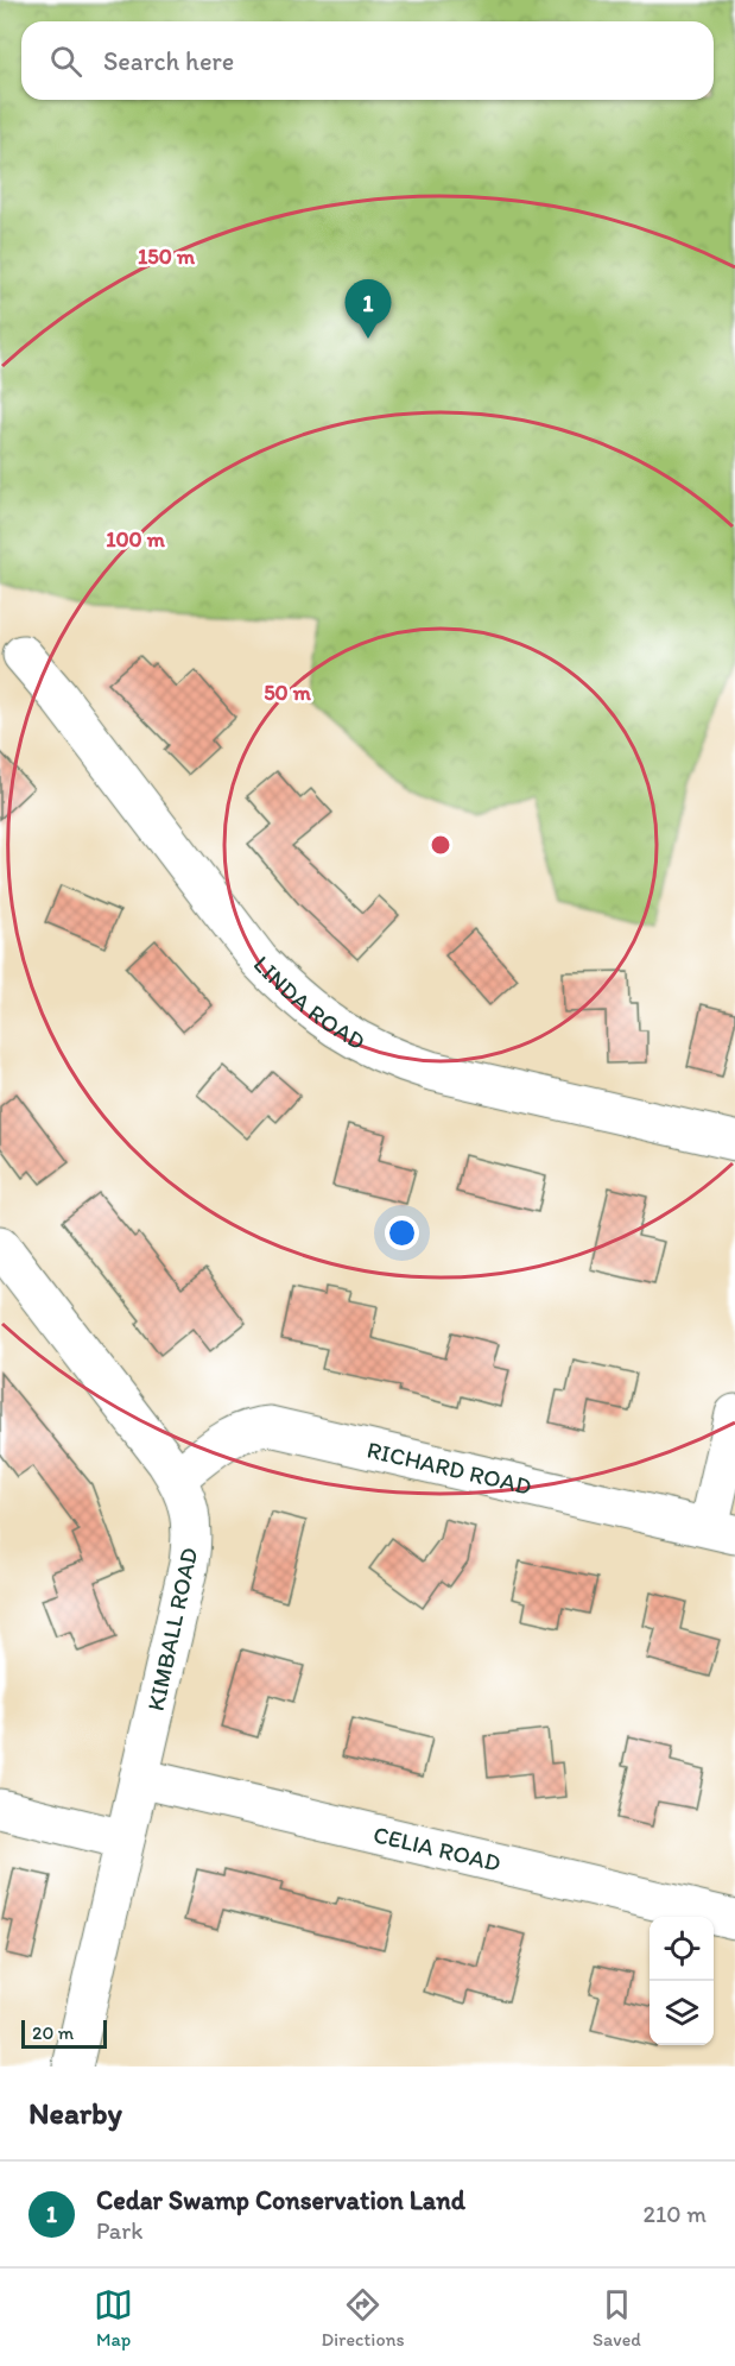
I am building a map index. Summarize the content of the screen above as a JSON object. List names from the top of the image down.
{
  "streets": {
    "street": [
      "LINDA ROAD",
      "RICHARD ROAD",
      "KIMBALL ROAD",
      "CELIA ROAD"
    ]
  },
  "crossings": [
    ["RICHARD ROAD", "KIMBALL ROAD"],
    ["KIMBALL ROAD", "CELIA ROAD"]
  ],
  "scale_bar": "20 m",
  "page": {
    "search": "Search here",
    "pins": "1",
    "scale": "20 m",
    "heading": "Nearby",
    "list": [
      {
        "mark": "1",
        "name": "Cedar Swamp Conservation Land",
        "note": "Park",
        "value": "210 m"
      }
    ],
    "nav": ["Map", "Directions", "Saved"]
  },
  "rings": ["150 m", "100 m", "50 m"]
}
